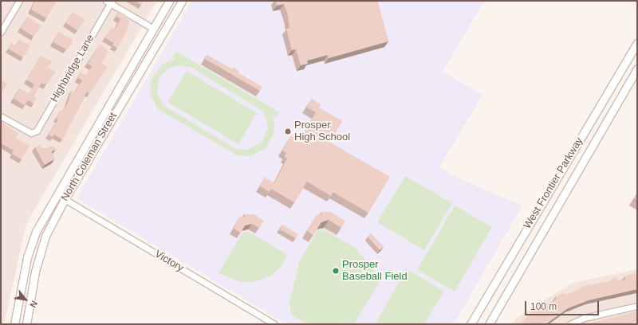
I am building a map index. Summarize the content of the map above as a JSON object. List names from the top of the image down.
{
  "streets": {
    "street": [
      "Highbridge Lane",
      "North Coleman Street",
      "West Frontier Parkway",
      "Victory"
    ]
  },
  "crossings": [
    ["North Coleman Street", "Victory"]
  ],
  "places": ["Prosper High School", "Prosper Baseball Field"],
  "scale_bar": "100 m",
  "north": "bottom right"
}
